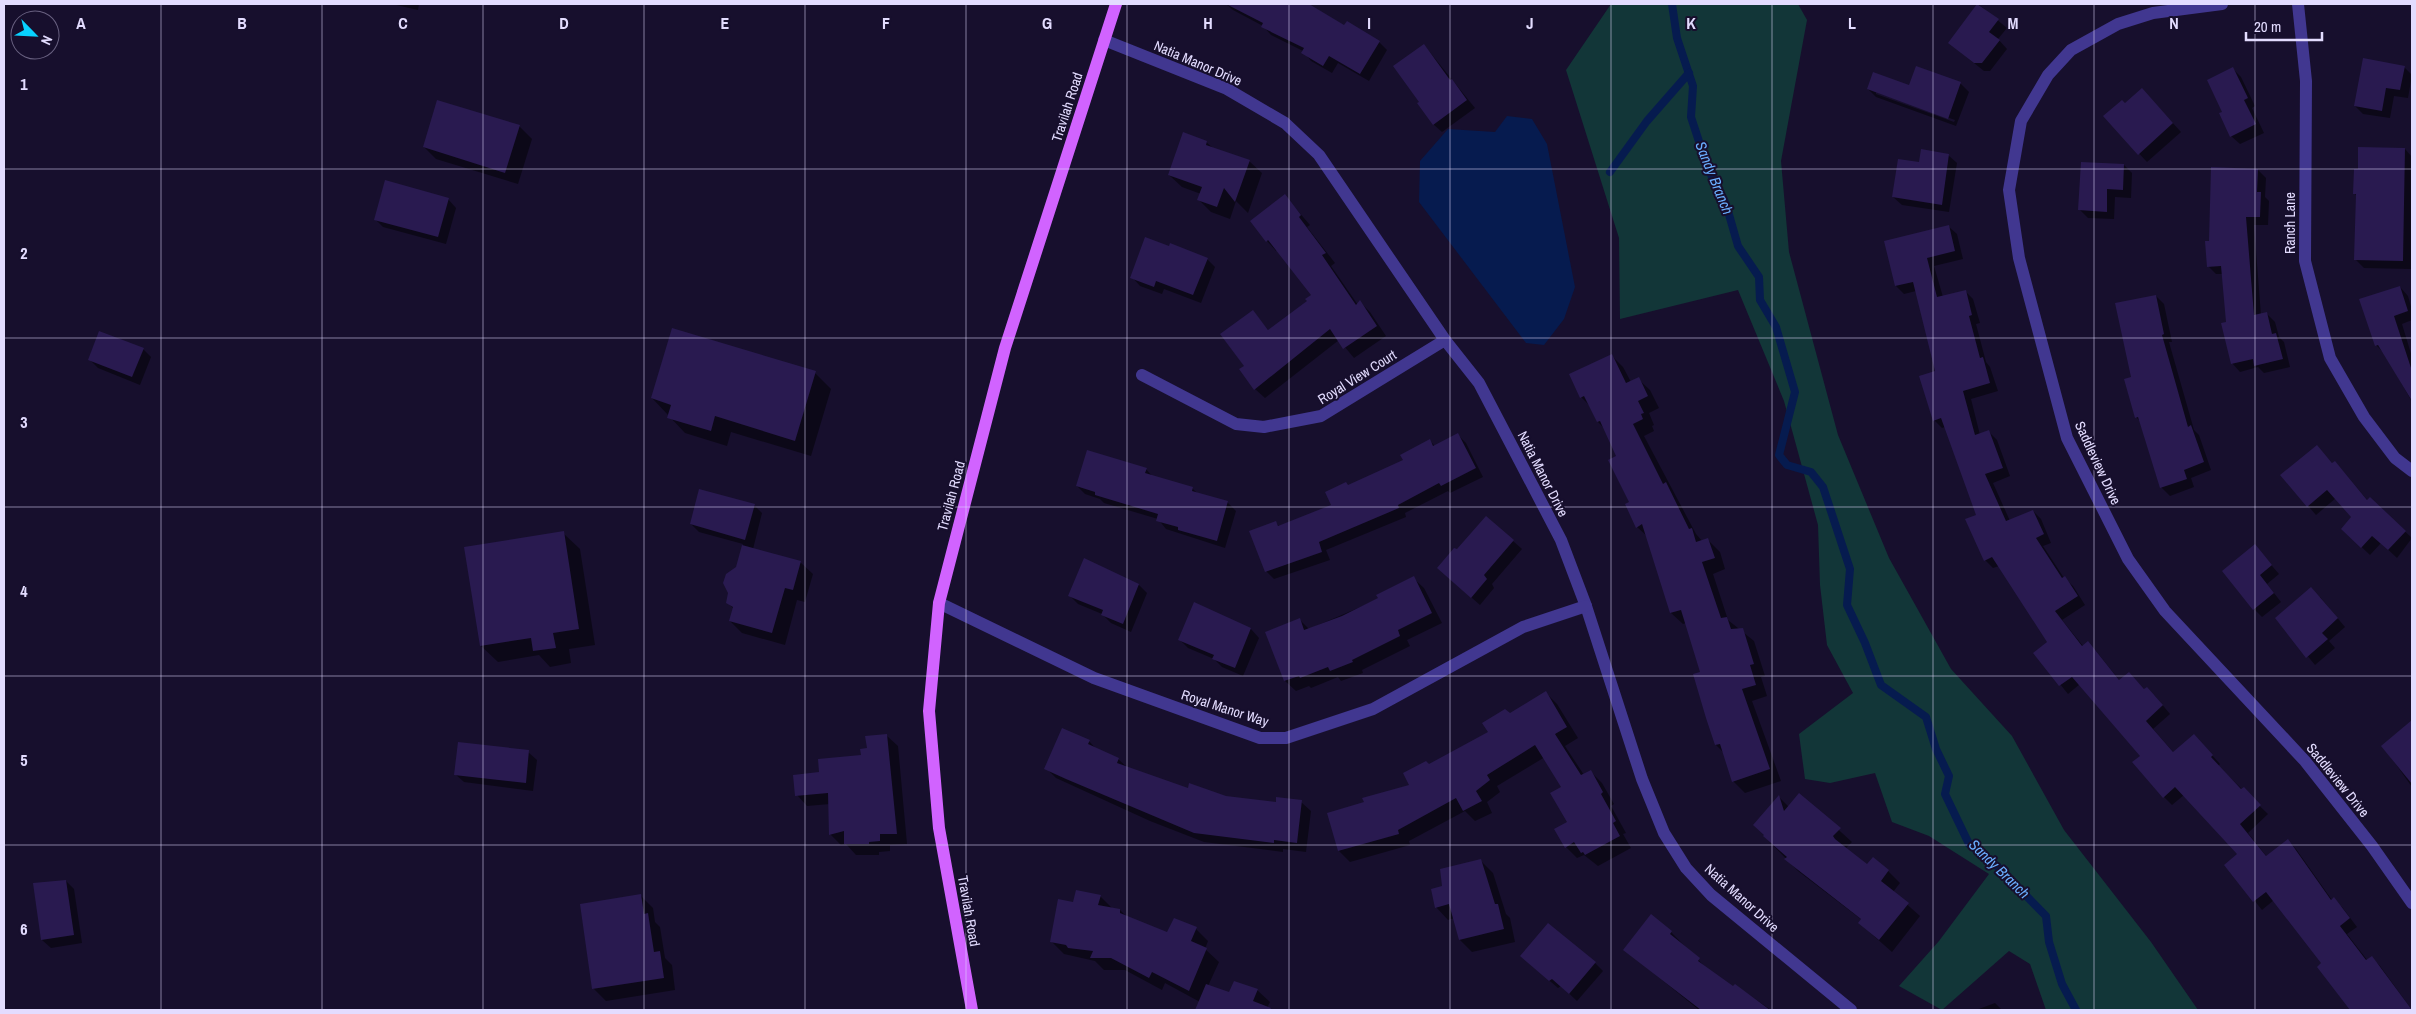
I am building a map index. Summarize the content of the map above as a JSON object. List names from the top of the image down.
{
  "streets": {
    "main road": ["Travilah Road"],
    "street": [
      "Natia Manor Drive",
      "Ranch Lane",
      "Royal View Court",
      "Saddleview Drive",
      "Royal Manor Way"
    ]
  },
  "crossings": [
    ["Natia Manor Drive", "Travilah Road"],
    ["Natia Manor Drive", "Royal View Court"],
    ["Natia Manor Drive", "Royal Manor Way"],
    ["Travilah Road", "Royal Manor Way"]
  ],
  "water": ["Sandy Branch"],
  "scale_bar": "20 m",
  "north": "bottom right",
  "grid": {
    "columns": [
      "A",
      "B",
      "C",
      "D",
      "E",
      "F",
      "G",
      "H",
      "I",
      "J",
      "K",
      "L",
      "M",
      "N"
    ],
    "rows": [
      "1",
      "2",
      "3",
      "4",
      "5",
      "6"
    ]
  }
}
